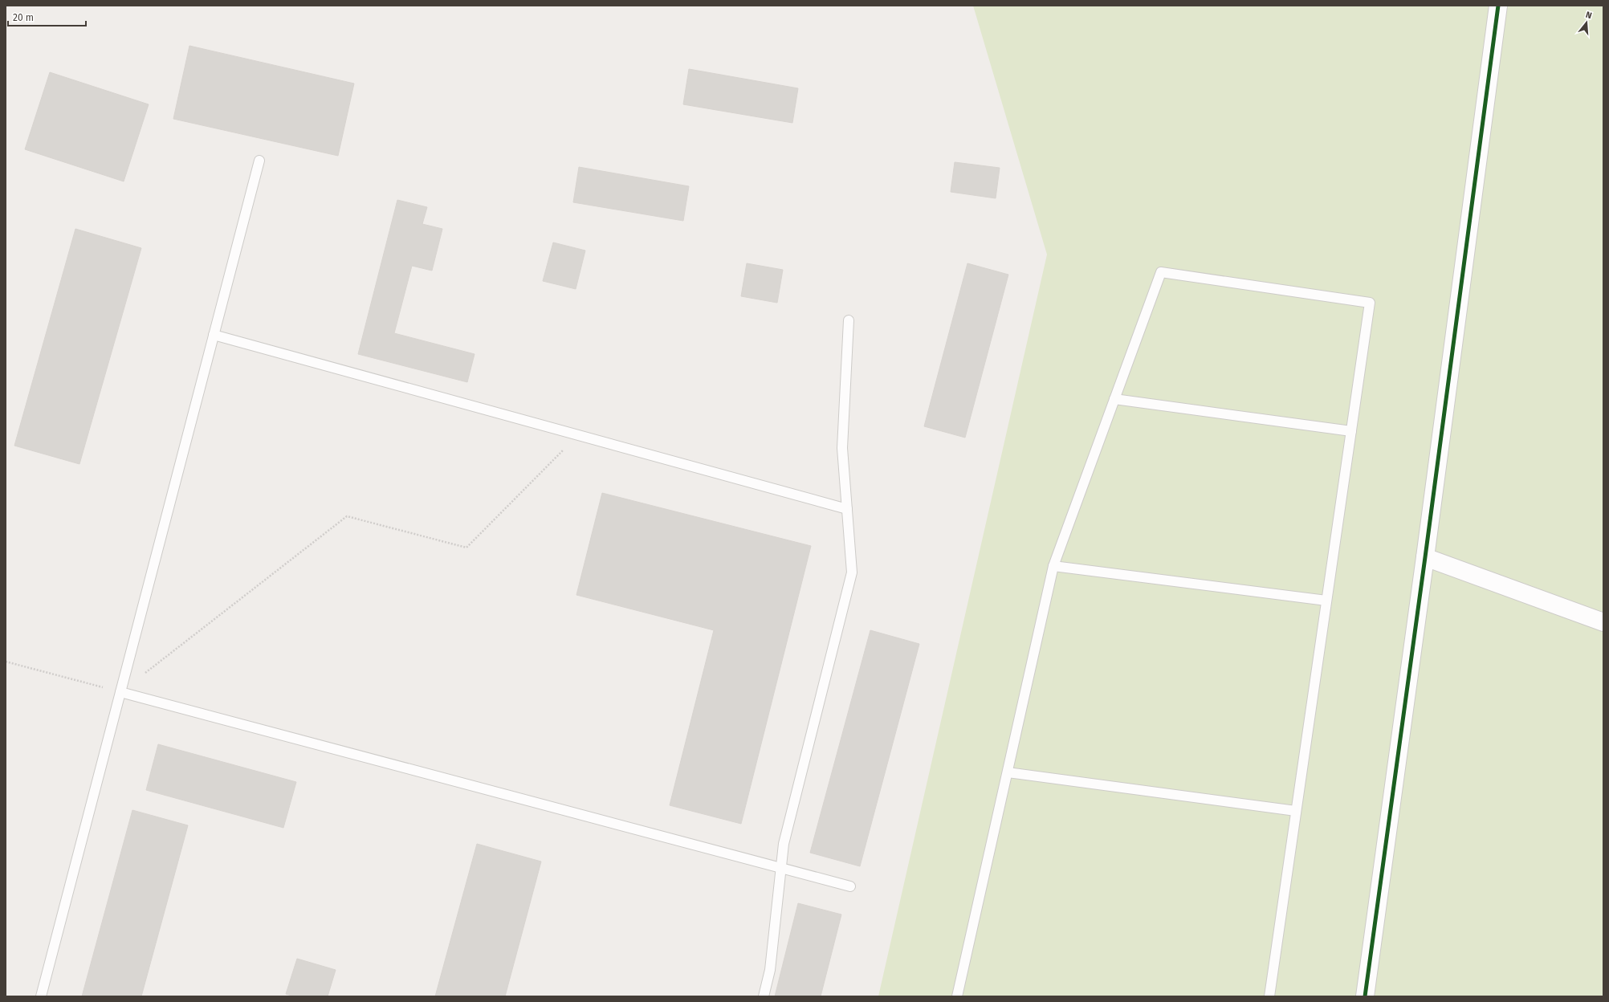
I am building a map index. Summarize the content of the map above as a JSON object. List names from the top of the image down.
{
  "scale_bar": "20 m",
  "north": "top"
}
